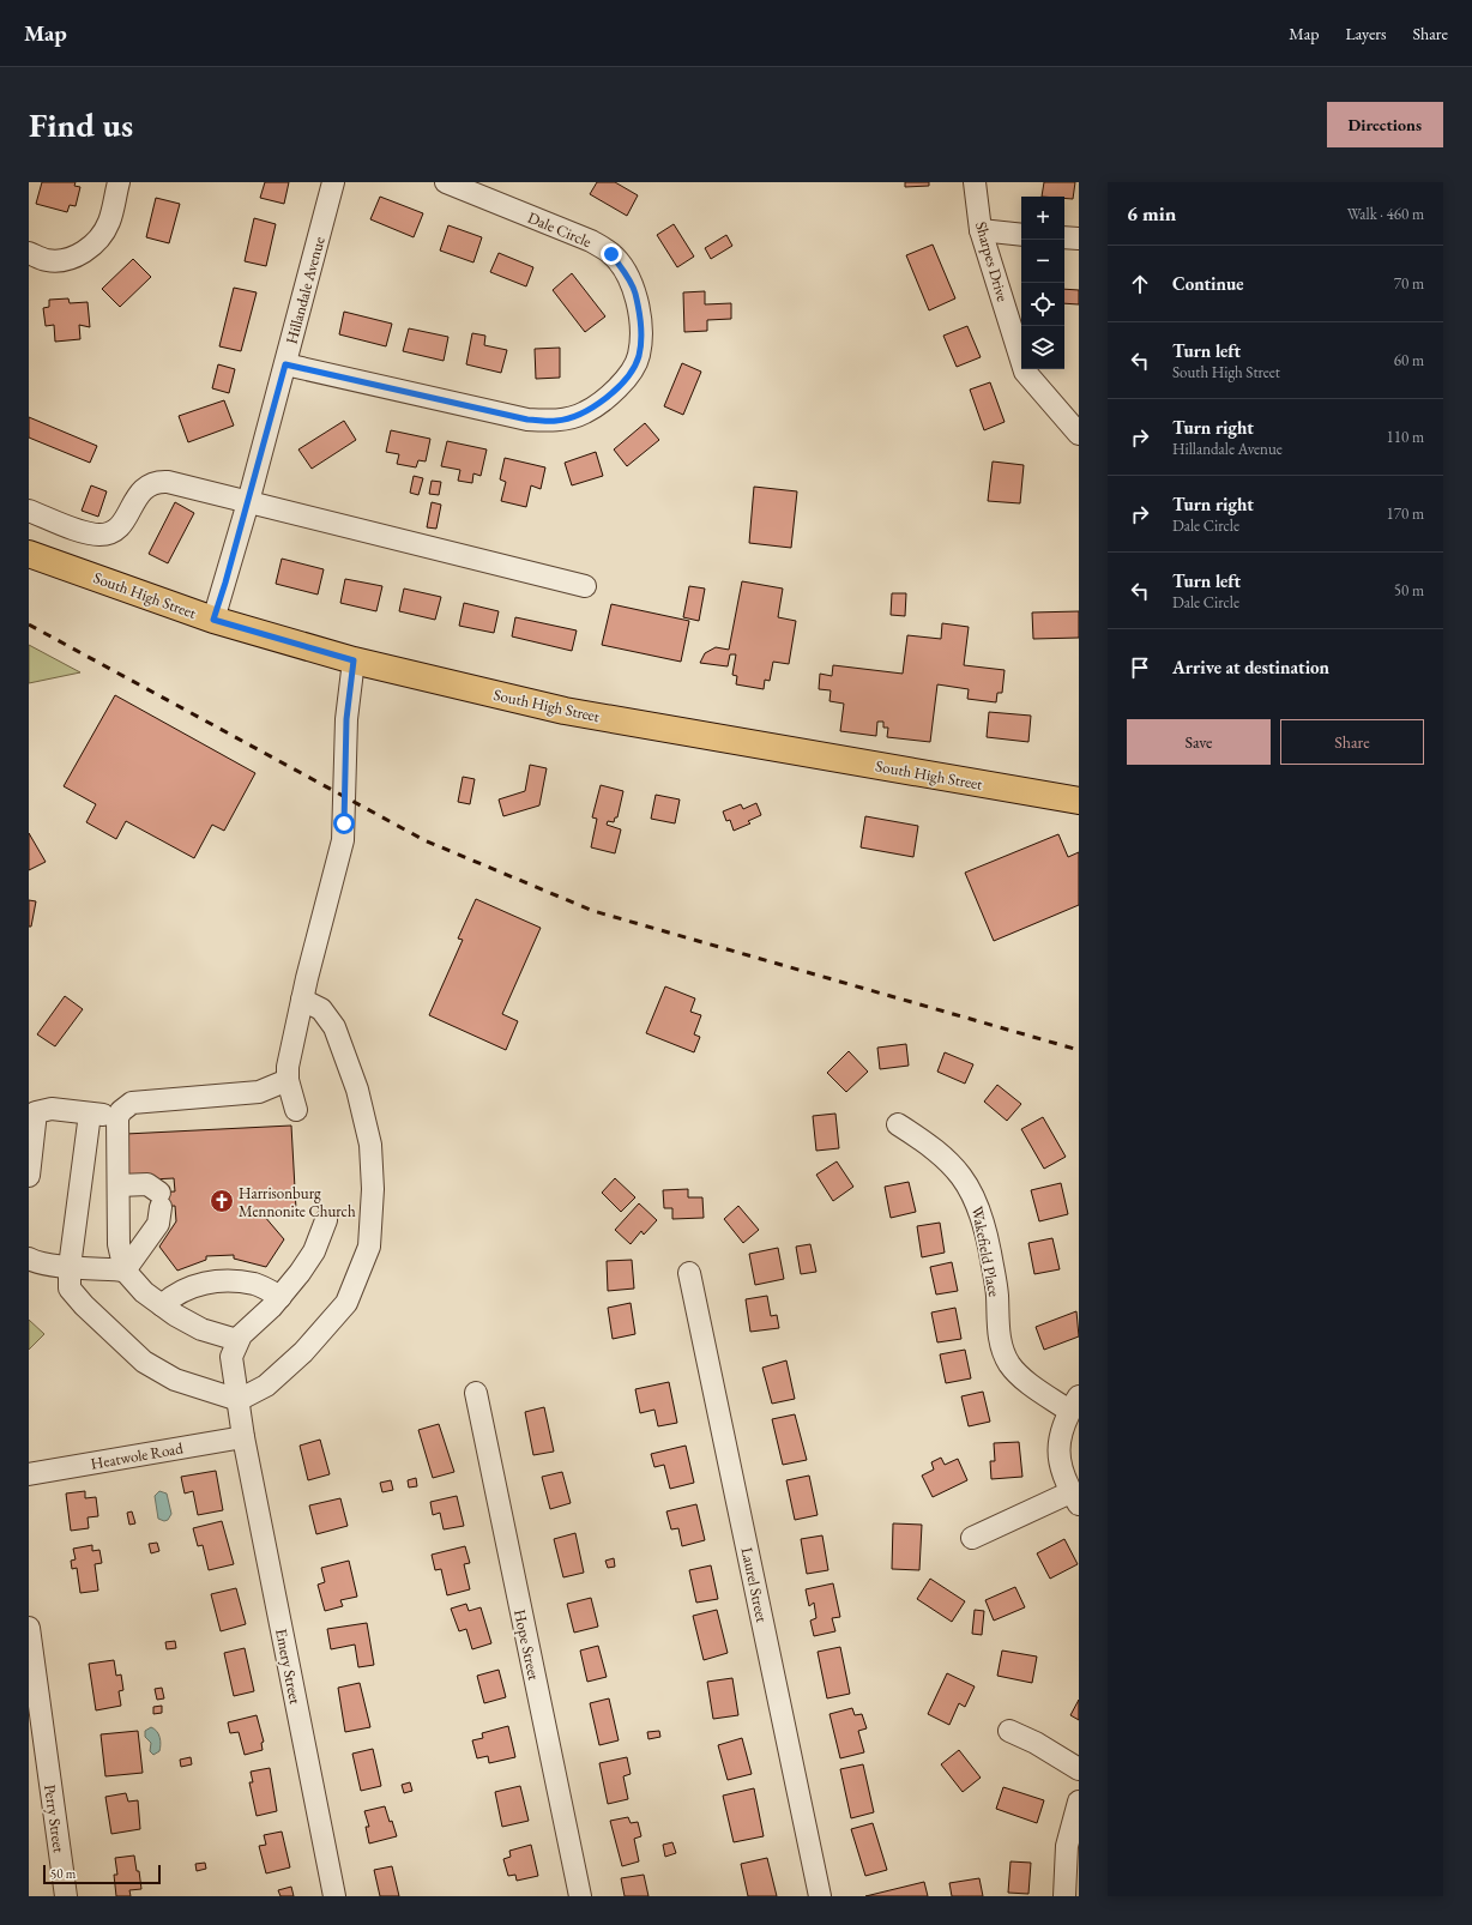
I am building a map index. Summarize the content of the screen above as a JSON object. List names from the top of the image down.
{
  "streets": {
    "main road": ["South High Street"],
    "street": [
      "Dale Circle",
      "Sharpes Drive",
      "Hillandale Avenue",
      "Wakefield Place",
      "Heatwole Road",
      "Laurel Street",
      "Hope Street",
      "Emery Street",
      "Perry Street"
    ]
  },
  "crossings": [
    ["Dale Circle", "Hillandale Avenue"],
    ["Hillandale Avenue", "South High Street"],
    ["Heatwole Road", "Emery Street"]
  ],
  "places": {
    "church": ["Harrisonburg Mennonite Church"]
  },
  "scale_bar": "50 m",
  "page": {
    "header": "Map",
    "nav": ["Map", "Layers", "Share"],
    "buttons": [
      "Directions",
      ["Save", "Share"]
    ],
    "title": "Find us",
    "heading": ["6 min", "Walk · 460 m"],
    "map_buttons": ["+", "−"],
    "list": [
      ["Continue", "70 m"],
      ["Turn left", "South High Street", "60 m"],
      ["Turn right", "Hillandale Avenue", "110 m"],
      ["Turn right", "Dale Circle", "170 m"],
      ["Turn left", "Dale Circle", "50 m"],
      "Arrive at destination"
    ],
    "scale": "50 m"
  }
}
